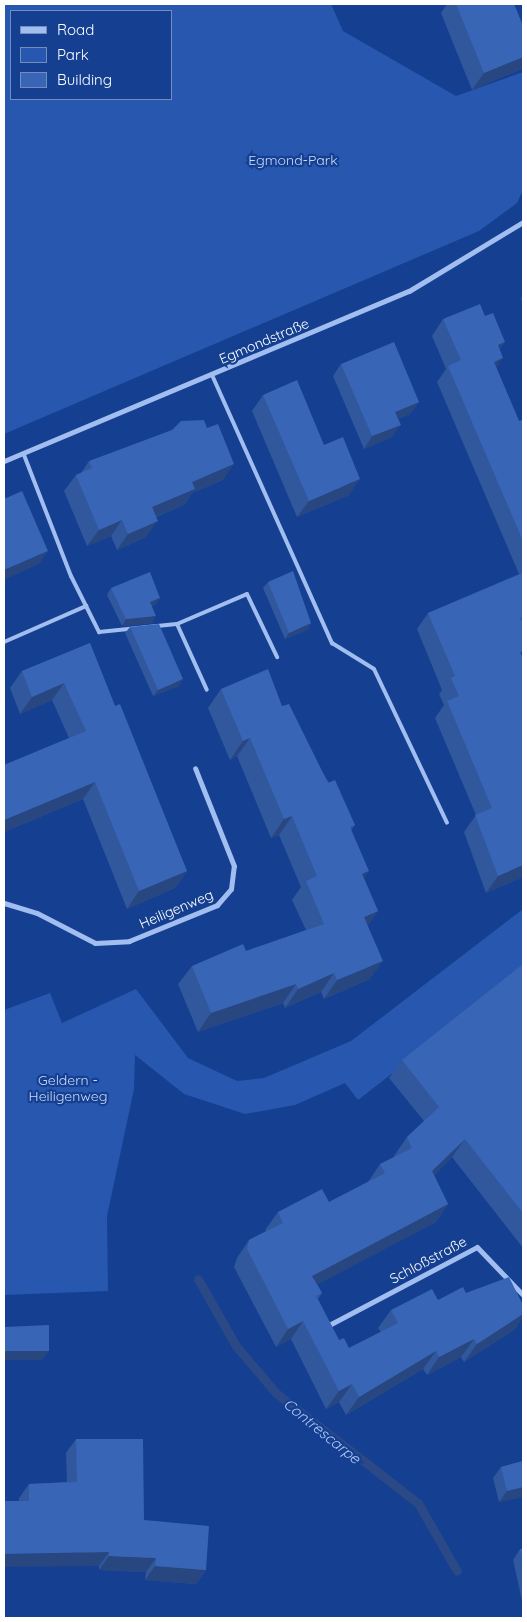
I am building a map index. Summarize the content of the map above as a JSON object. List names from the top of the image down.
{
  "streets": {
    "street": ["Egmondstraße", "Heiligenweg", "Schloßstraße"]
  },
  "water": ["Contrescarpe"],
  "parks": ["Egmond-Park", "Geldern - Heiligenweg"],
  "legend": ["Road", "Park", "Building"]
}
